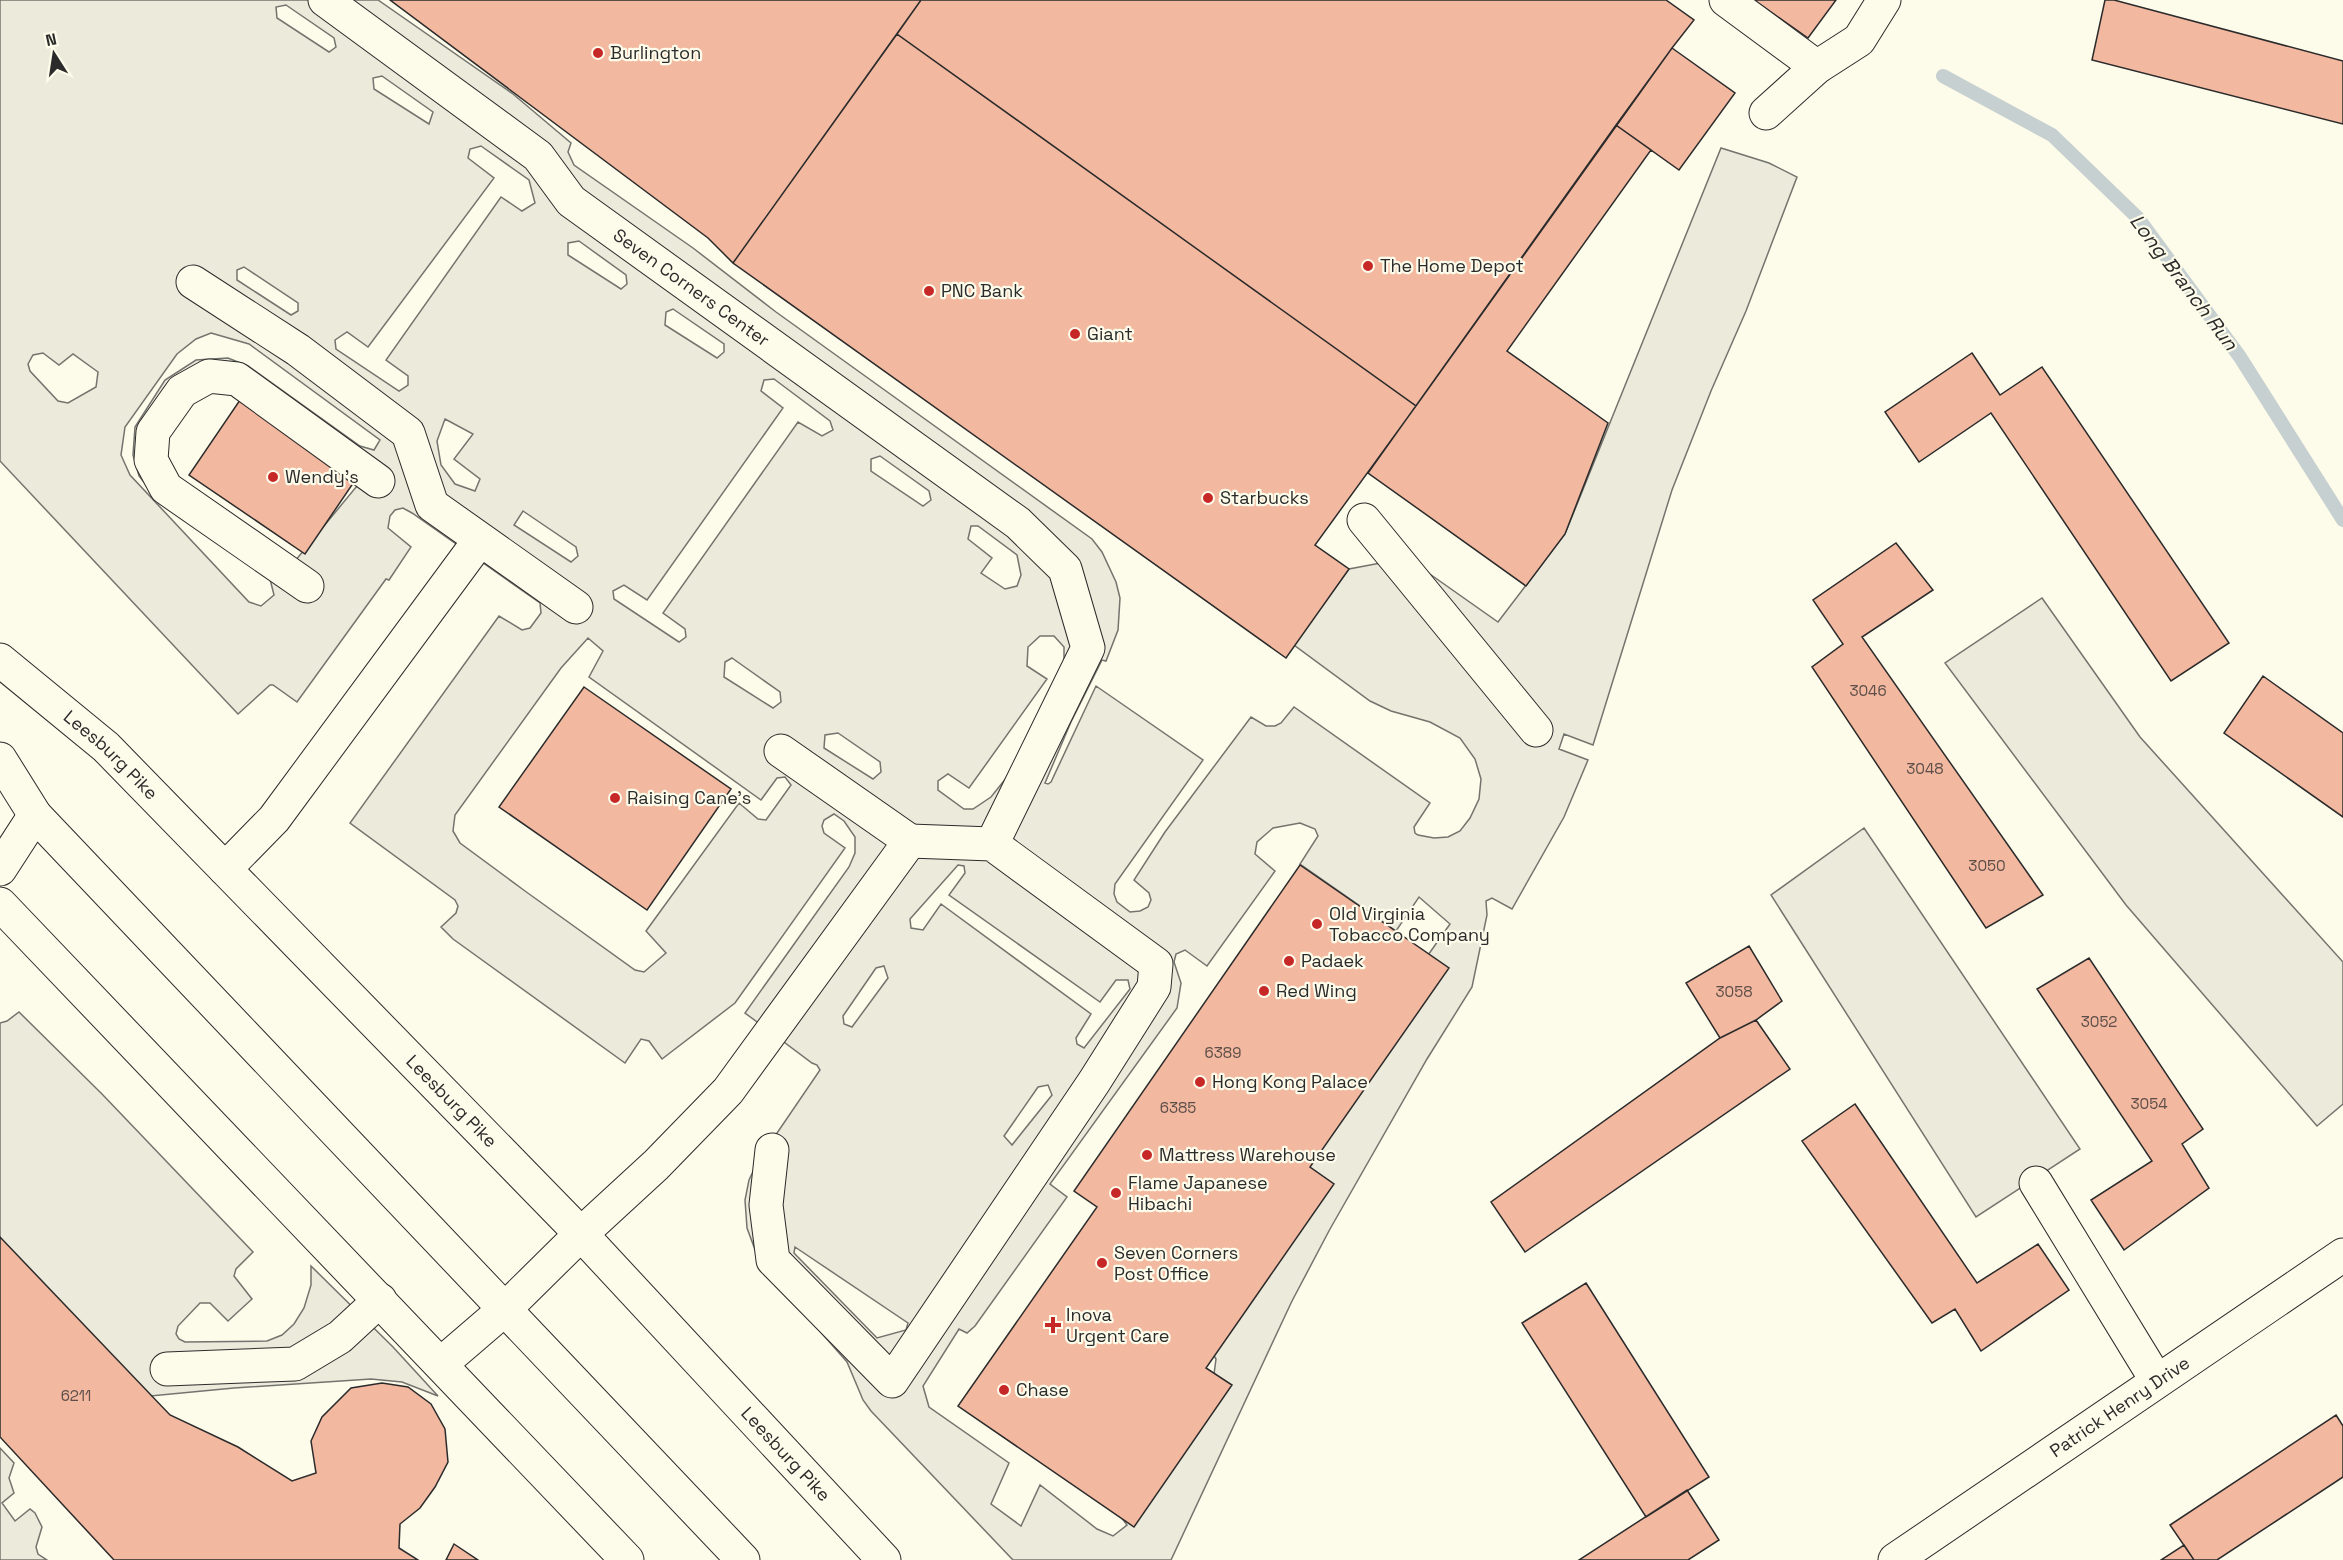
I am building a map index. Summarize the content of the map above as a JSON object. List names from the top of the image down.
{
  "streets": {
    "main road": ["Seven Corners Center", "Leesburg Pike", "Patrick Henry Drive"]
  },
  "water": ["Long Branch Run"],
  "places": {
    "other": [
      "Burlington",
      "The Home Depot",
      "PNC Bank",
      "Giant",
      "Wendy's",
      "Starbucks",
      "Raising Cane's",
      "Old Virginia Tobacco Company",
      "Padaek",
      "Red Wing",
      "Hong Kong Palace",
      "Mattress Warehouse",
      "Flame Japanese Hibachi",
      "Seven Corners Post Office",
      "Chase"
    ],
    "health": ["Inova Urgent Care"]
  },
  "house_numbers": [
    "3046",
    "3048",
    "3050",
    "3058",
    "3052",
    "6389",
    "3054",
    "6385",
    "6211"
  ],
  "north": "top"
}
